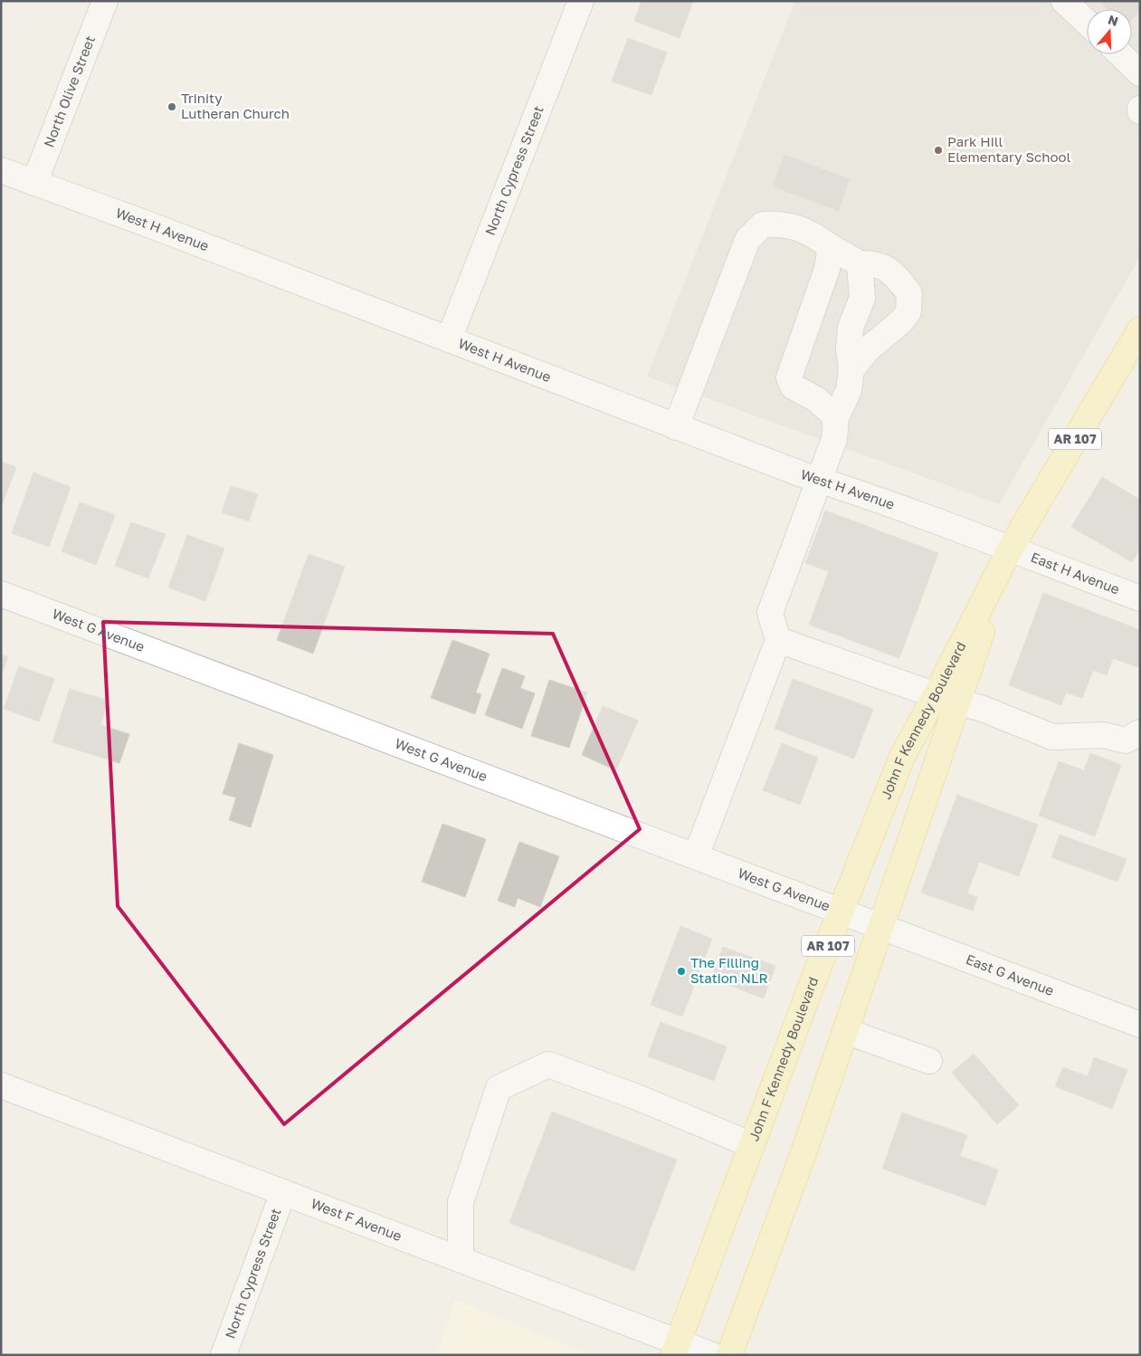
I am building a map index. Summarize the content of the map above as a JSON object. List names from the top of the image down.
{
  "streets": {
    "main road": ["AR 107", "John F Kennedy Boulevard"],
    "street": [
      "North Olive Street",
      "North Cypress Street",
      "West H Avenue",
      "East H Avenue",
      "West G Avenue",
      "East G Avenue",
      "West F Avenue"
    ]
  },
  "crossings": [
    ["North Olive Street", "West H Avenue"],
    ["North Cypress Street", "West H Avenue"],
    ["North Cypress Street", "West F Avenue"],
    ["West H Avenue", "East H Avenue"],
    ["West H Avenue", "John F Kennedy Boulevard"],
    ["East H Avenue", "John F Kennedy Boulevard"],
    ["West G Avenue", "John F Kennedy Boulevard"],
    ["West G Avenue", "East G Avenue"],
    ["John F Kennedy Boulevard", "East G Avenue"],
    ["John F Kennedy Boulevard", "West F Avenue"]
  ],
  "places": ["Trinity Lutheran Church", "Park Hill Elementary School", "The Filling Station NLR"],
  "north": "top"
}
